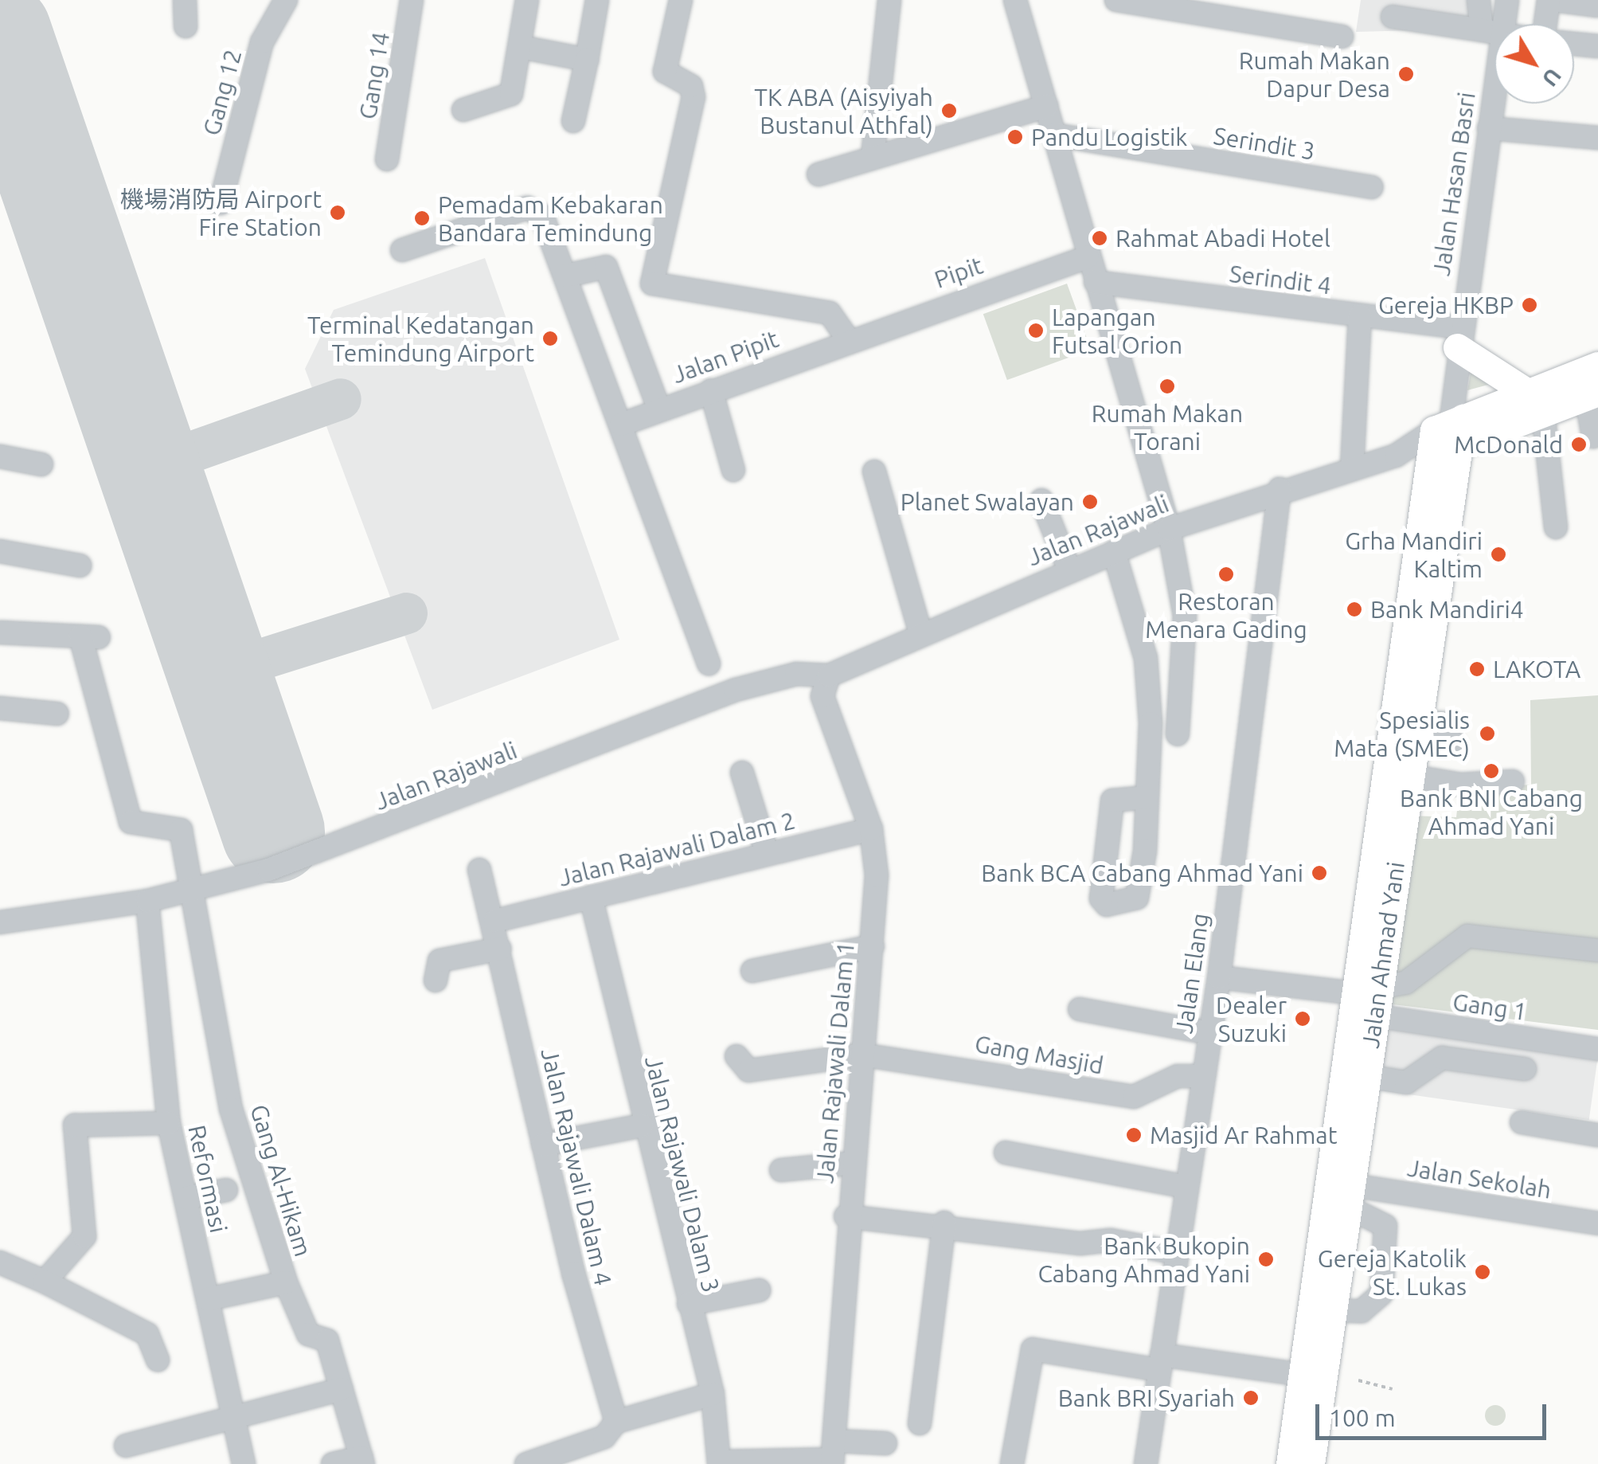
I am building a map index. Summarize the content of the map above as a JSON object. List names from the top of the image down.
{
  "streets": {
    "main road": ["Jalan Ahmad Yani"],
    "street": [
      "Gang 14",
      "Gang 12",
      "Serindit 3",
      "Jalan Hasan Basri",
      "Pipit",
      "Serindit 4",
      "Jalan Pipit",
      "Jalan Rajawali",
      "Jalan Rajawali Dalam 2",
      "Jalan Elang",
      "Gang 1",
      "Gang Masjid",
      "Jalan Rajawali Dalam 1",
      "Jalan Rajawali Dalam 4",
      "Jalan Rajawali Dalam 3",
      "Reformasi",
      "Jalan Sekolah",
      "Gang Al-Hikam"
    ]
  },
  "crossings": [
    ["Jalan Hasan Basri", "Serindit 4"],
    ["Jalan Hasan Basri", "Jalan Rajawali"],
    ["Jalan Hasan Basri", "Jalan Ahmad Yani"],
    ["Pipit", "Jalan Pipit"],
    ["Jalan Rajawali", "Jalan Ahmad Yani"],
    ["Jalan Rajawali", "Jalan Elang"],
    ["Jalan Rajawali", "Jalan Rajawali Dalam 1"],
    ["Jalan Rajawali", "Reformasi"],
    ["Jalan Rajawali", "Gang Al-Hikam"],
    ["Jalan Rajawali Dalam 2", "Jalan Rajawali Dalam 1"],
    ["Jalan Rajawali Dalam 2", "Jalan Rajawali Dalam 4"],
    ["Jalan Rajawali Dalam 2", "Jalan Rajawali Dalam 3"],
    ["Jalan Ahmad Yani", "Gang 1"],
    ["Jalan Ahmad Yani", "Jalan Sekolah"],
    ["Jalan Elang", "Gang Masjid"],
    ["Gang Masjid", "Jalan Rajawali Dalam 1"]
  ],
  "places": [
    "Rumah Makan Dapur Desa",
    "TK ABA (Aisyiyah Bustanul Athfal)",
    "Pandu Logistik",
    "機場消防局 Airport Fire Station",
    "Pemadam Kebakaran Bandara Temindung",
    "Rahmat Abadi Hotel",
    "Gereja HKBP",
    "Lapangan Futsal Orion",
    "Terminal Kedatangan Temindung Airport",
    "Rumah Makan Torani",
    "McDonald",
    "Planet Swalayan",
    "Grha Mandiri Kaltim",
    "Restoran Menara Gading",
    "Bank Mandiri4",
    "LAKOTA",
    "Spesialis Mata (SMEC)",
    "Bank BNI Cabang Ahmad Yani",
    "Bank BCA Cabang Ahmad Yani",
    "Dealer Suzuki",
    "Masjid Ar Rahmat",
    "Bank Bukopin Cabang Ahmad Yani",
    "Gereja Katolik St. Lukas",
    "Bank BRI Syariah"
  ],
  "scale_bar": "100 m",
  "north": "bottom right"
}
